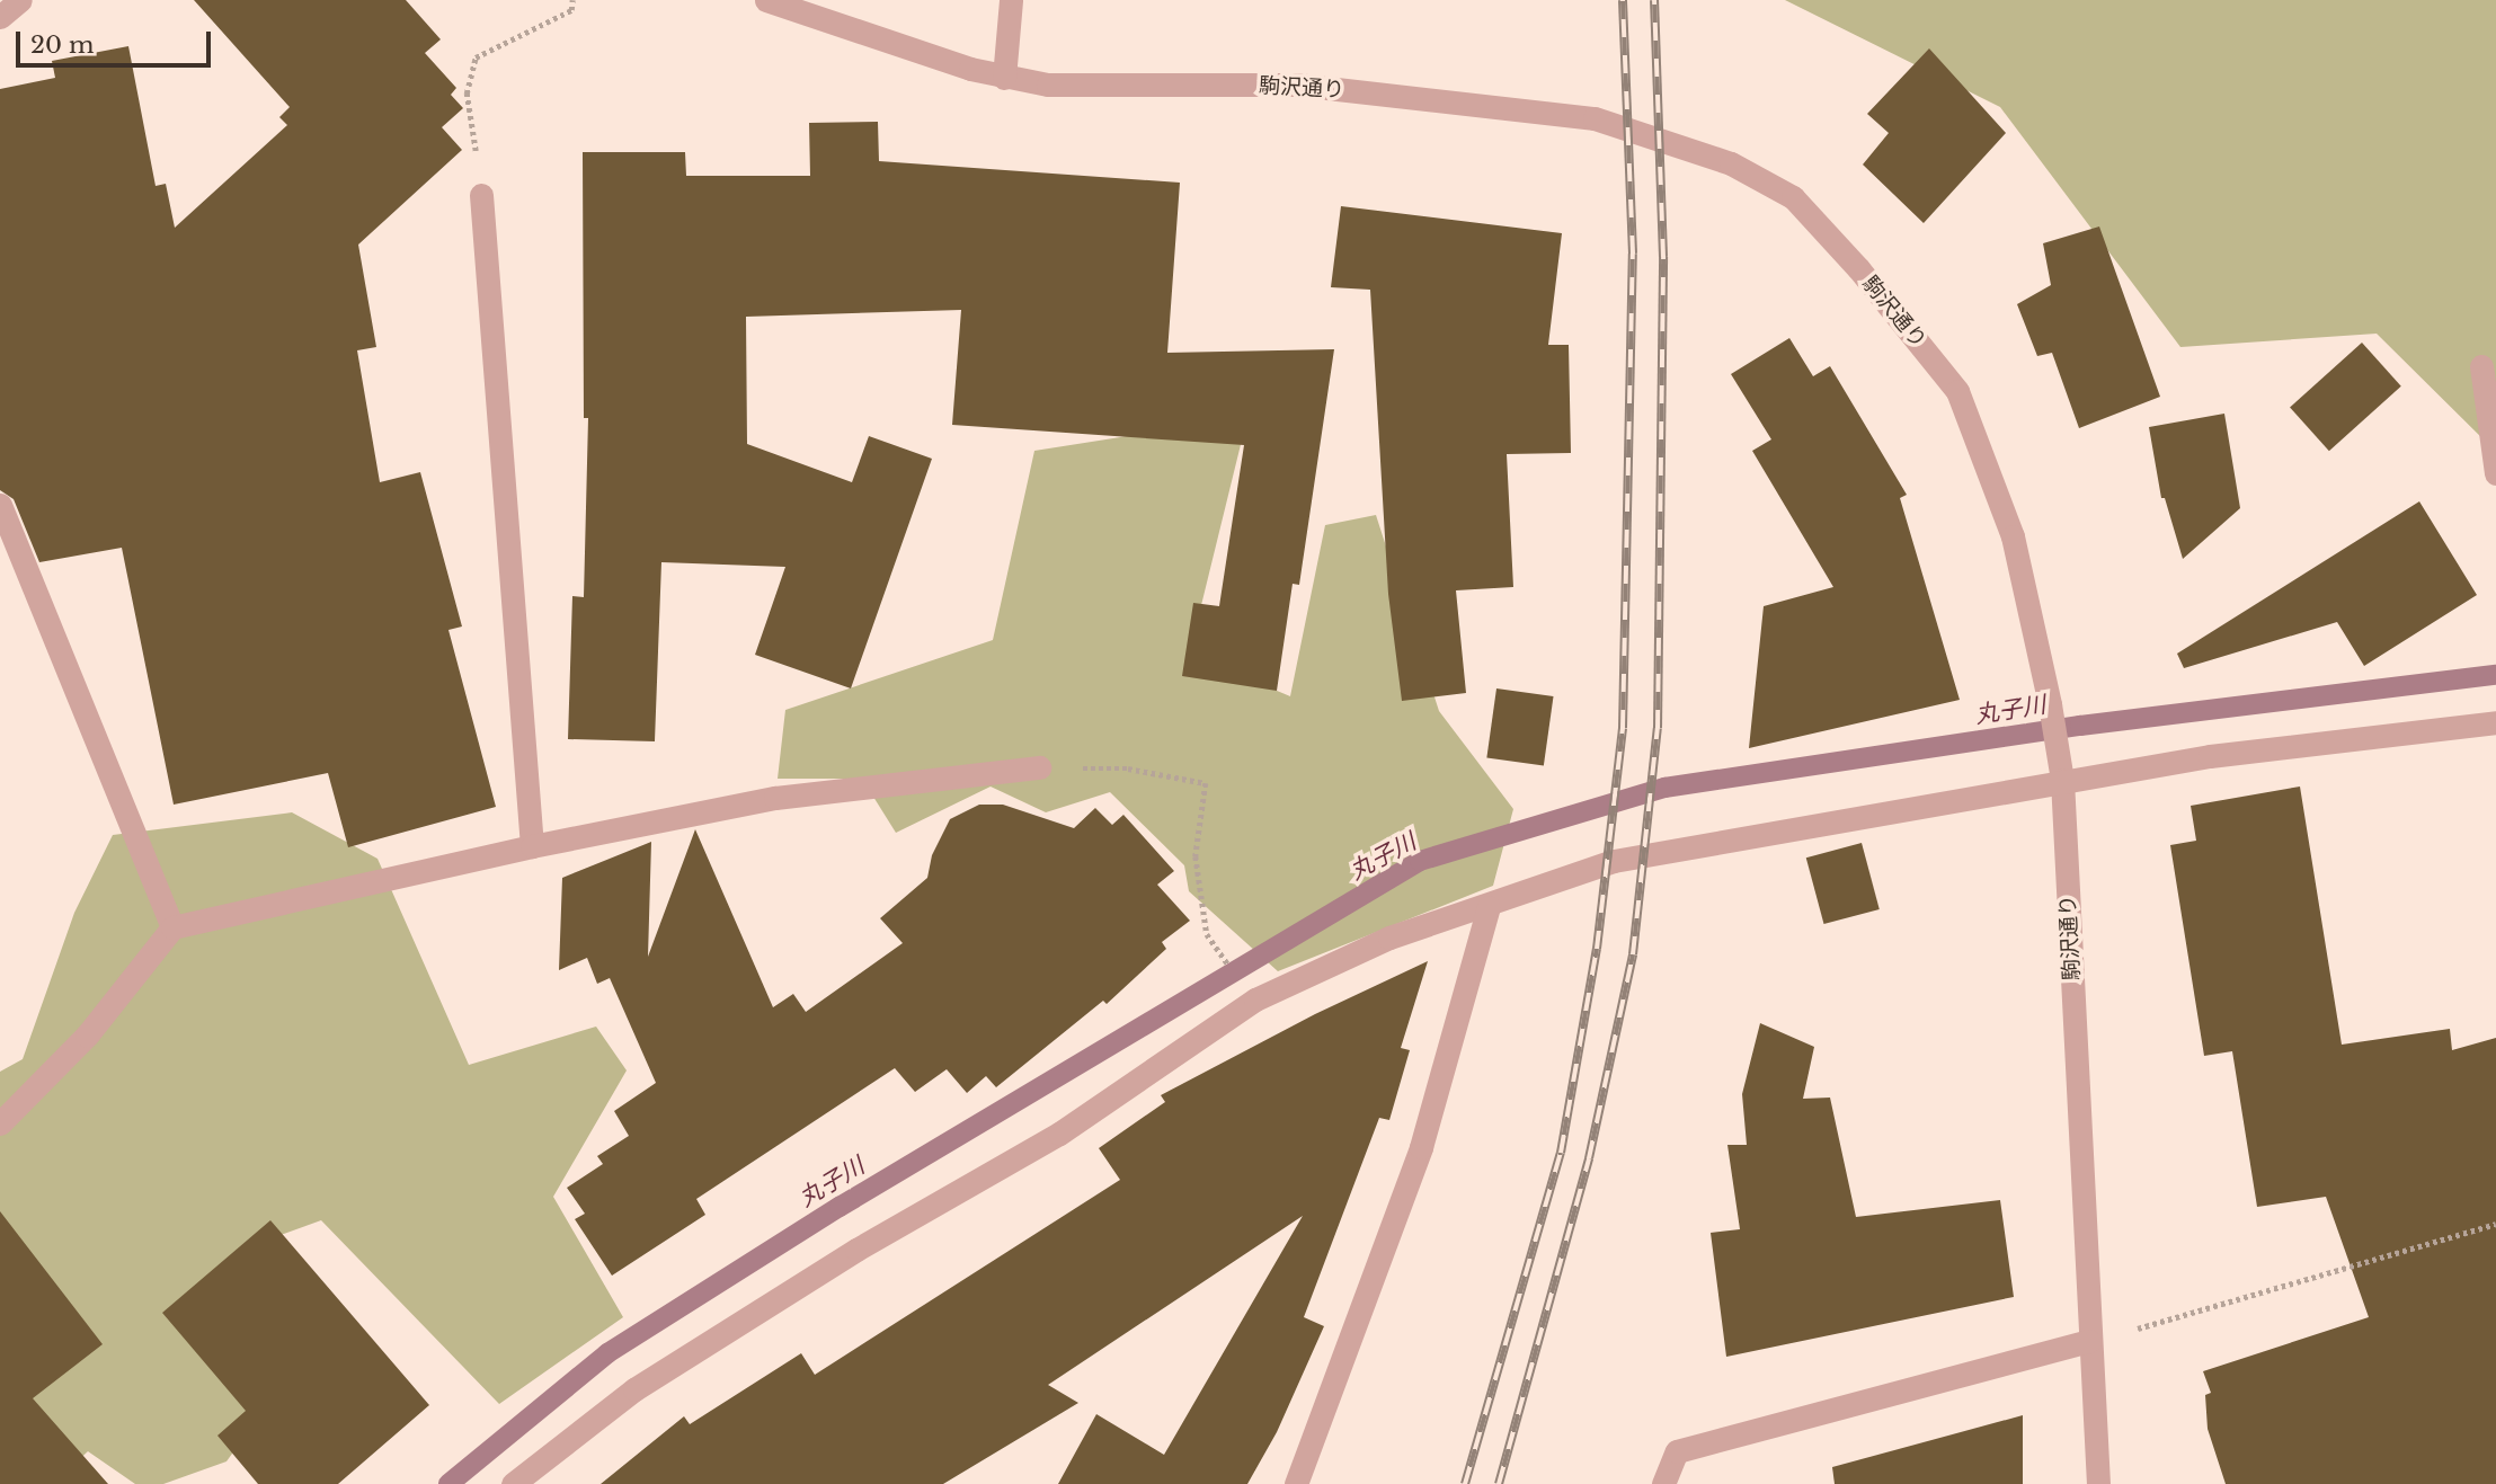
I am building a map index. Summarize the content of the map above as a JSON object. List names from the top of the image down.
{
  "streets": {
    "street": ["駒沢通り"]
  },
  "water": ["丸子川"],
  "scale_bar": "20 m"
}
